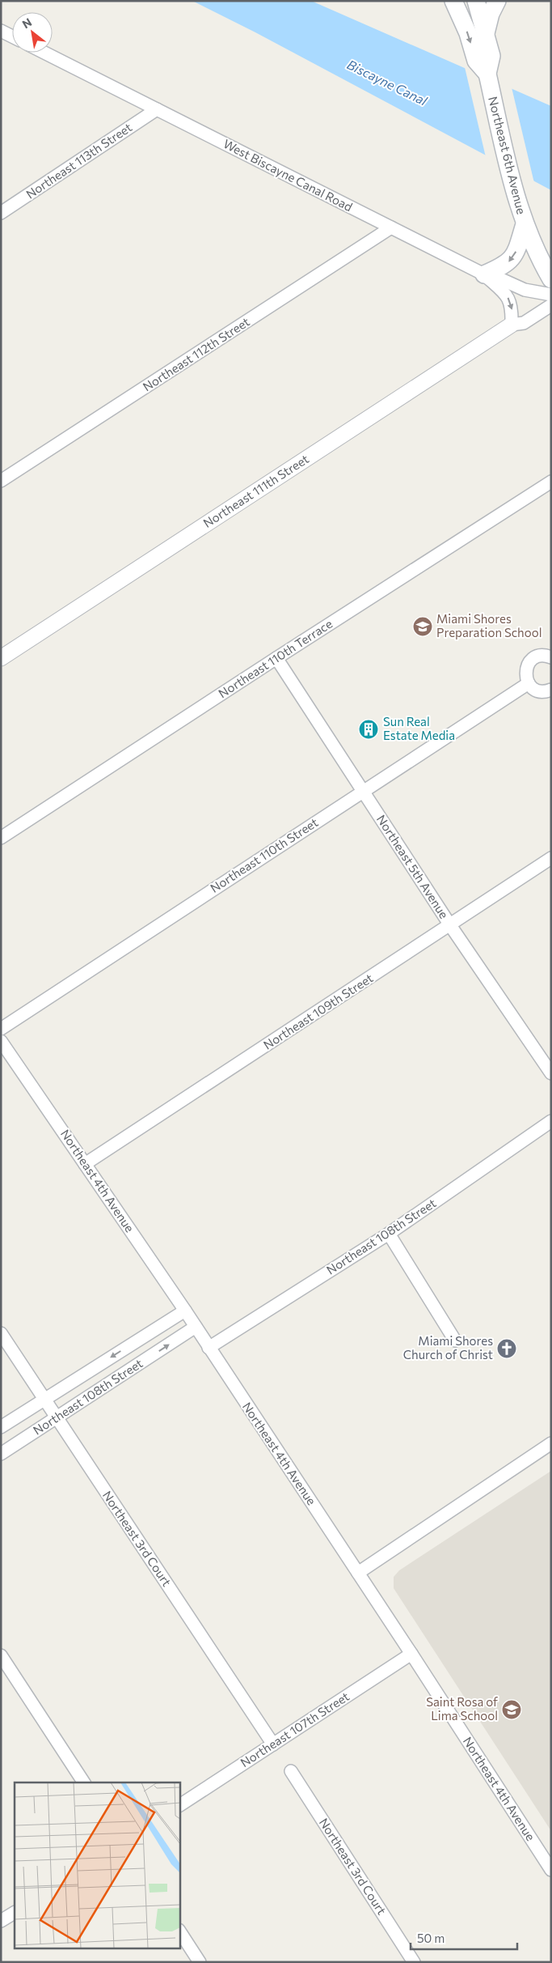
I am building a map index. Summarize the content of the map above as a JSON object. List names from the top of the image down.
{
  "streets": {
    "main road": ["Northeast 6th Avenue"],
    "street": [
      "Northeast 113th Street",
      "West Biscayne Canal Road",
      "Northeast 112th Street",
      "Northeast 111th Street",
      "Northeast 110th Terrace",
      "Northeast 110th Street",
      "Northeast 5th Avenue",
      "Northeast 109th Street",
      "Northeast 4th Avenue",
      "Northeast 108th Street",
      "Northeast 3rd Court",
      "Northeast 107th Street"
    ]
  },
  "crossings": [
    ["Northeast 113th Street", "West Biscayne Canal Road"],
    ["West Biscayne Canal Road", "Northeast 112th Street"],
    ["Northeast 110th Terrace", "Northeast 5th Avenue"],
    ["Northeast 110th Street", "Northeast 5th Avenue"],
    ["Northeast 5th Avenue", "Northeast 109th Street"],
    ["Northeast 109th Street", "Northeast 4th Avenue"],
    ["Northeast 4th Avenue", "Northeast 108th Street"],
    ["Northeast 4th Avenue", "Northeast 107th Street"],
    ["Northeast 108th Street", "Northeast 3rd Court"],
    ["Northeast 3rd Court", "Northeast 107th Street"]
  ],
  "water": ["Biscayne Canal"],
  "places": {
    "school or university": ["Miami Shores Preparation School", "Saint Rosa of Lima School"],
    "building": ["Sun Real Estate Media"],
    "church": ["Miami Shores Church of Christ"]
  },
  "scale_bar": "50 m",
  "north": "top left"
}
